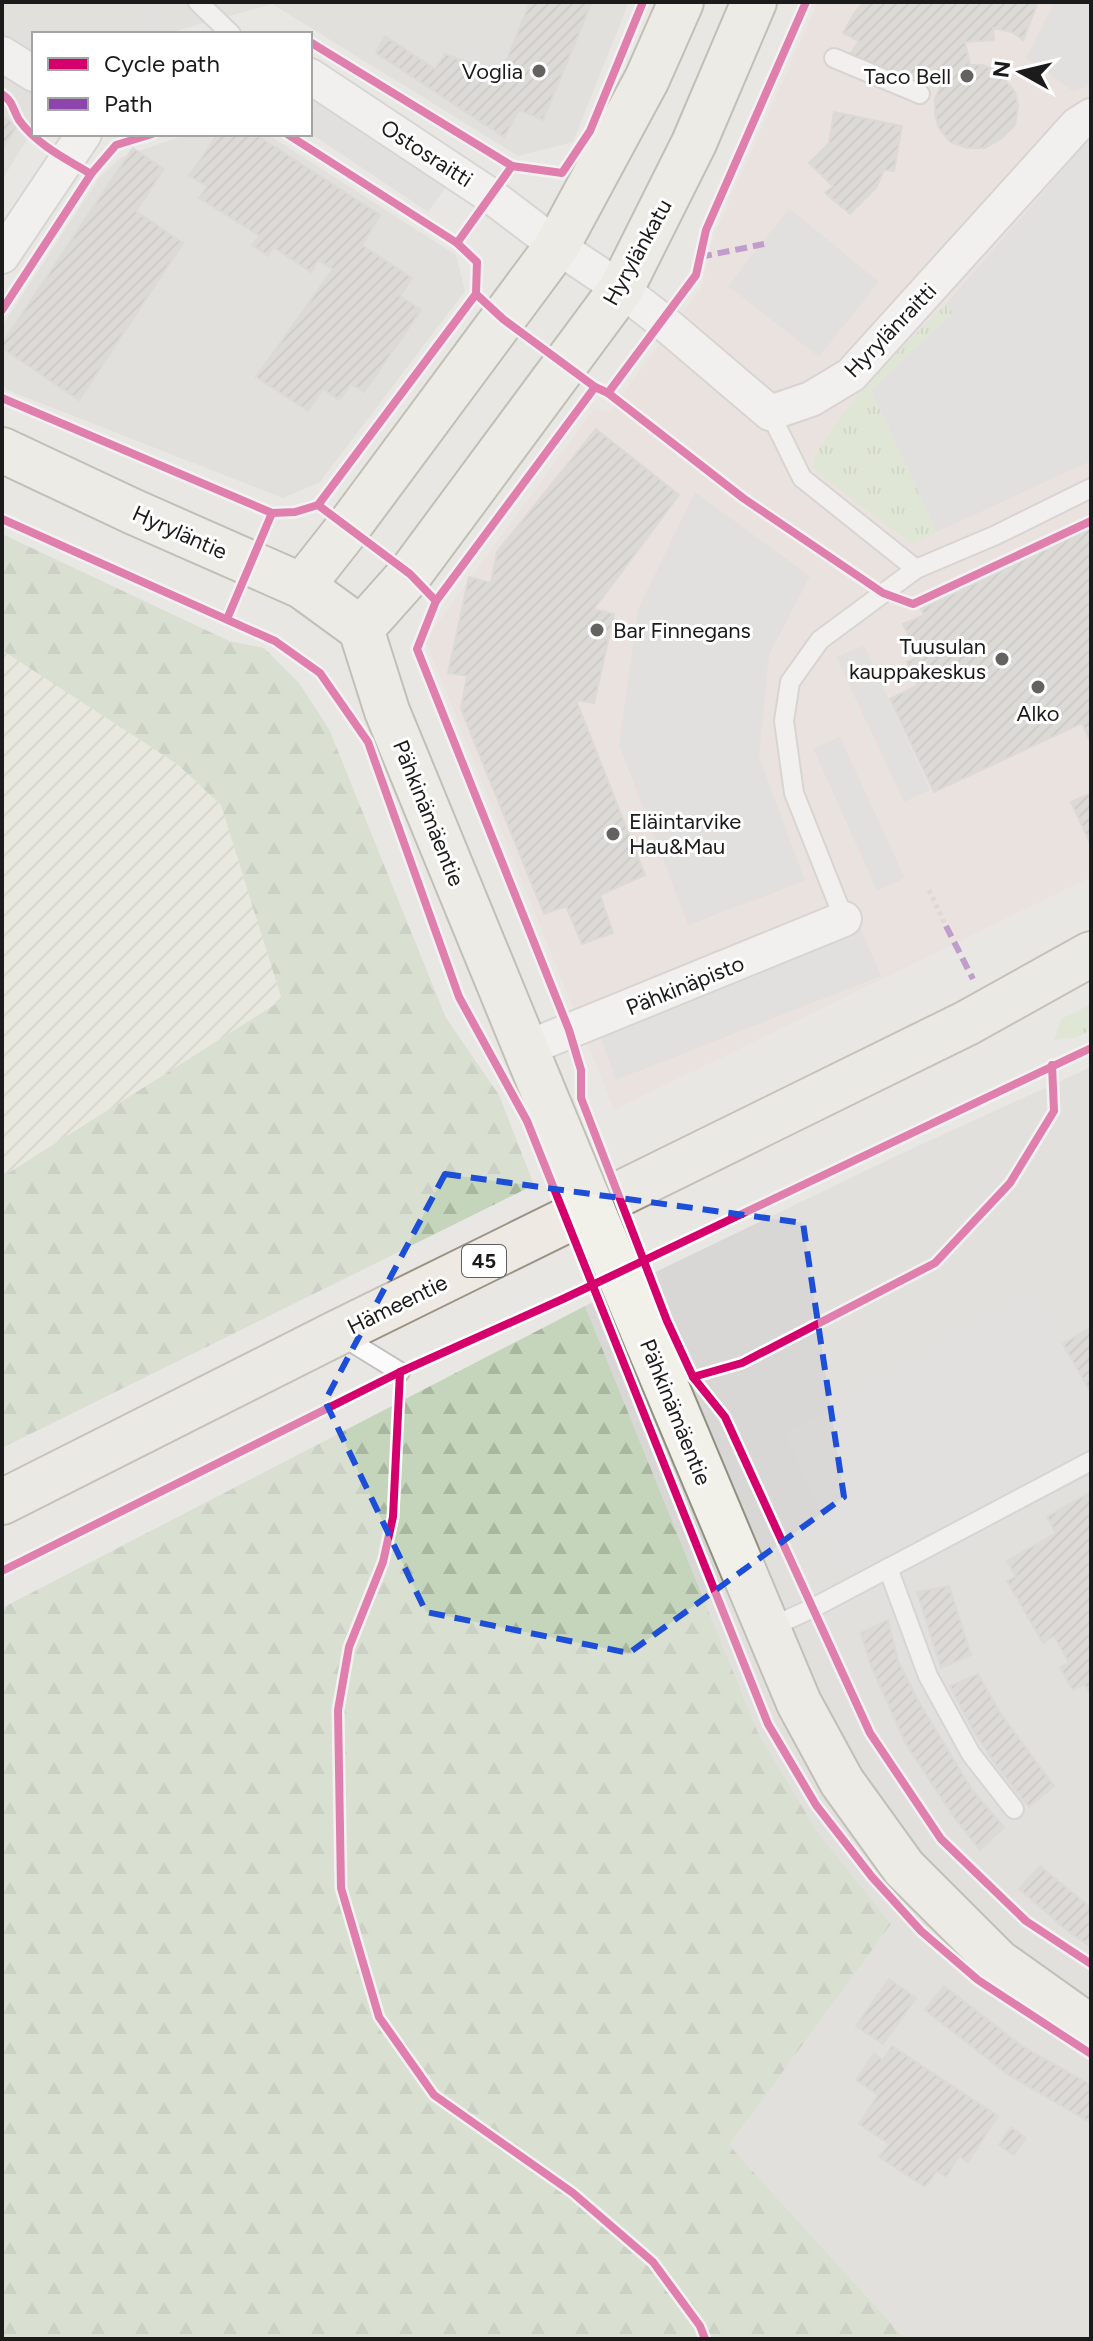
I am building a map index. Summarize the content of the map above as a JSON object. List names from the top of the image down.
{
  "streets": {
    "main road": ["45", "Hämeentie"],
    "street": [
      "Ostosraitti",
      "Hyrylänkatu",
      "Hyrylänraitti",
      "Hyryläntie",
      "Pähkinämäentie",
      "Pähkinäpisto"
    ]
  },
  "crossings": [
    ["Ostosraitti", "Hyrylänkatu"],
    ["Hyrylänkatu", "Hyryläntie"],
    ["Hyrylänkatu", "Pähkinämäentie"],
    ["Hyryläntie", "Pähkinämäentie"],
    ["Pähkinämäentie", "Pähkinäpisto"]
  ],
  "places": [
    "Voglia",
    "Taco Bell",
    "Bar Finnegans",
    "Tuusulan kauppakeskus",
    "Alko",
    "Eläintarvike Hau&Mau"
  ],
  "legend": ["Cycle path", "Path"],
  "north": "left"
}
